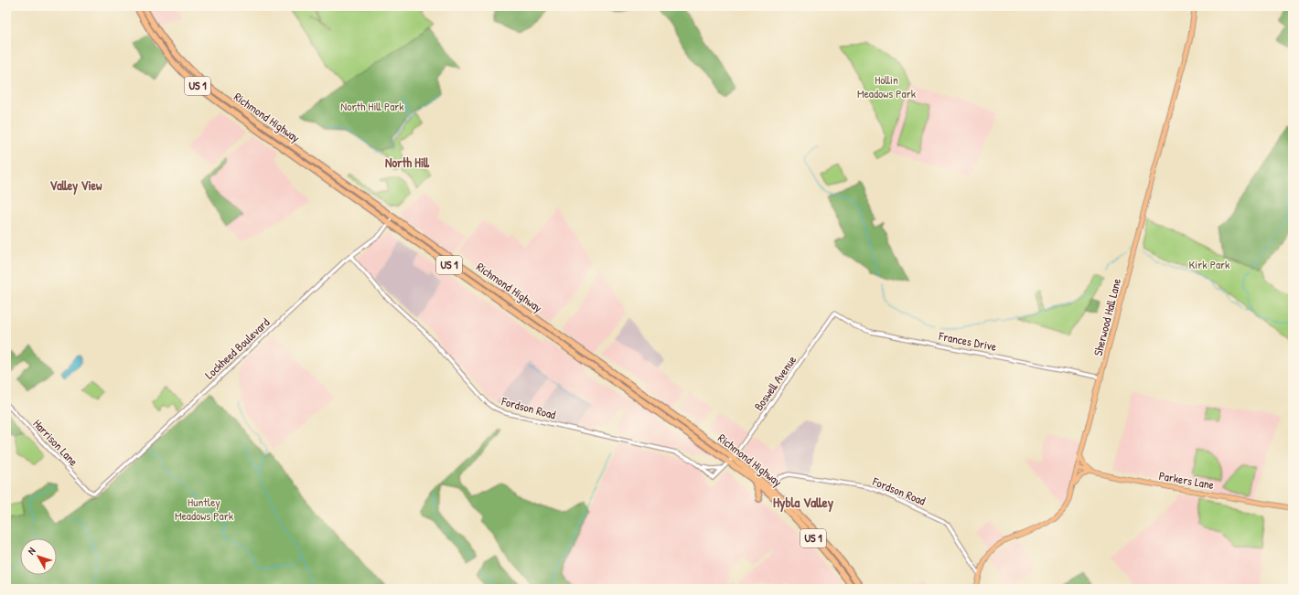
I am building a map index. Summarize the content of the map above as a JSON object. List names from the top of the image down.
{
  "streets": {
    "highway": ["US 1", "Richmond Highway"],
    "main road": ["Sherwood Hall Lane", "Parkers Lane"],
    "street": [
      "Frances Drive",
      "Lockheed Boulevard",
      "Boswell Avenue",
      "Fordson Road",
      "Harrison Lane"
    ]
  },
  "crossings": [
    ["Richmond Highway", "Lockheed Boulevard"],
    ["Richmond Highway", "Boswell Avenue"],
    ["Richmond Highway", "Fordson Road"],
    ["Sherwood Hall Lane", "Frances Drive"],
    ["Sherwood Hall Lane", "Fordson Road"],
    ["Sherwood Hall Lane", "Parkers Lane"],
    ["Frances Drive", "Boswell Avenue"],
    ["Lockheed Boulevard", "Fordson Road"],
    ["Lockheed Boulevard", "Harrison Lane"],
    ["Boswell Avenue", "Fordson Road"]
  ],
  "districts": ["North Hill", "Valley View", "Hybla Valley"],
  "parks": [
    "Hollin Meadows Park",
    "North Hill Park",
    "Kirk Park",
    "Huntley Meadows Park"
  ],
  "north": "top left"
}
